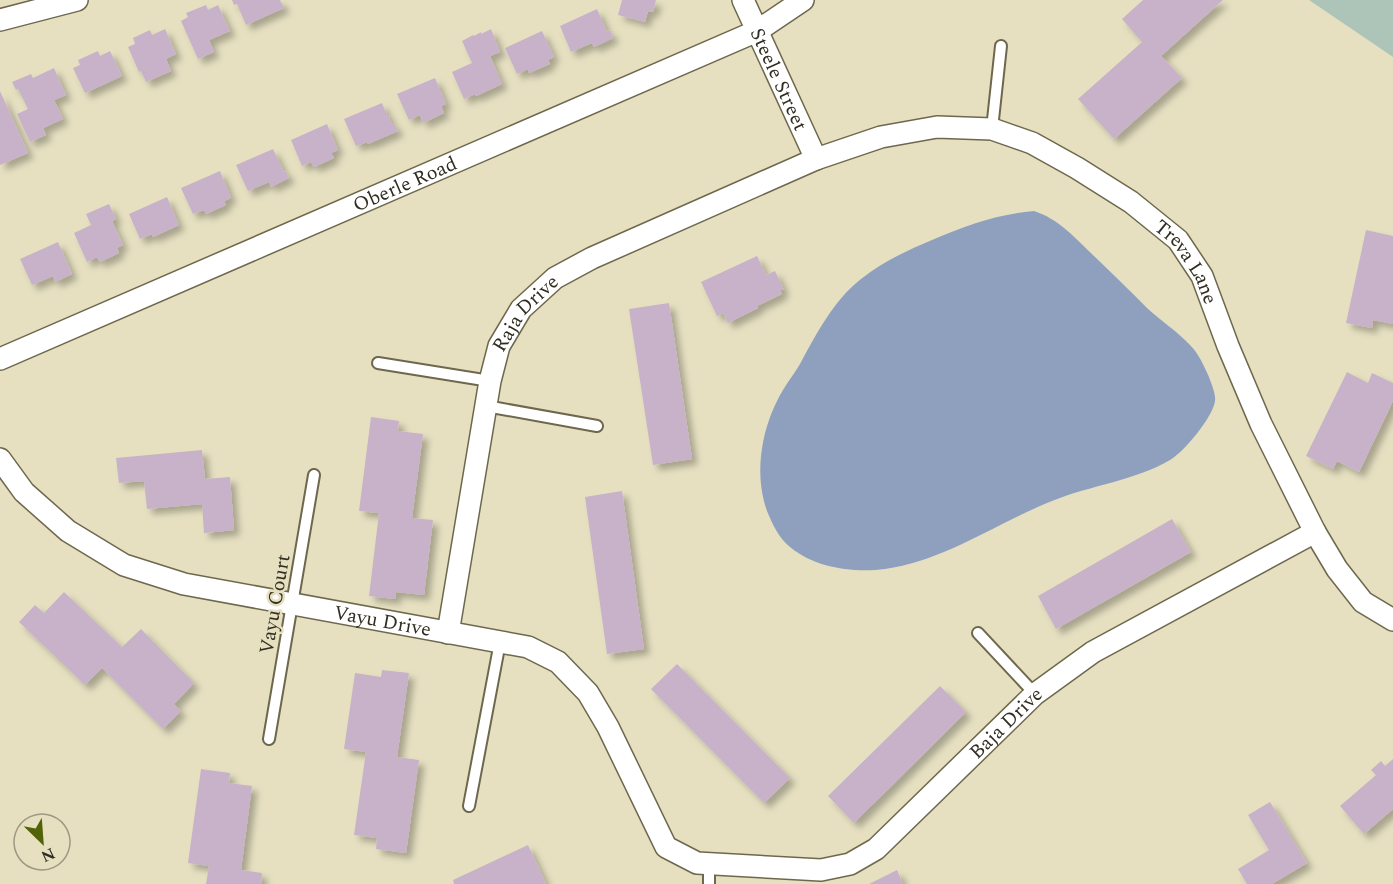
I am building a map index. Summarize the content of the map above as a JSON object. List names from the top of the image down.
{
  "streets": {
    "street": [
      "Steele Street",
      "Oberle Road",
      "Treva Lane",
      "Raja Drive",
      "Vayu Drive",
      "Baja Drive"
    ],
    "lane": ["Vayu Court"]
  },
  "crossings": [
    ["Steele Street", "Oberle Road"],
    ["Steele Street", "Treva Lane"],
    ["Steele Street", "Raja Drive"],
    ["Treva Lane", "Raja Drive"],
    ["Treva Lane", "Baja Drive"],
    ["Raja Drive", "Vayu Drive"],
    ["Vayu Court", "Vayu Drive"],
    ["Vayu Drive", "Baja Drive"]
  ],
  "north": "bottom right"
}
